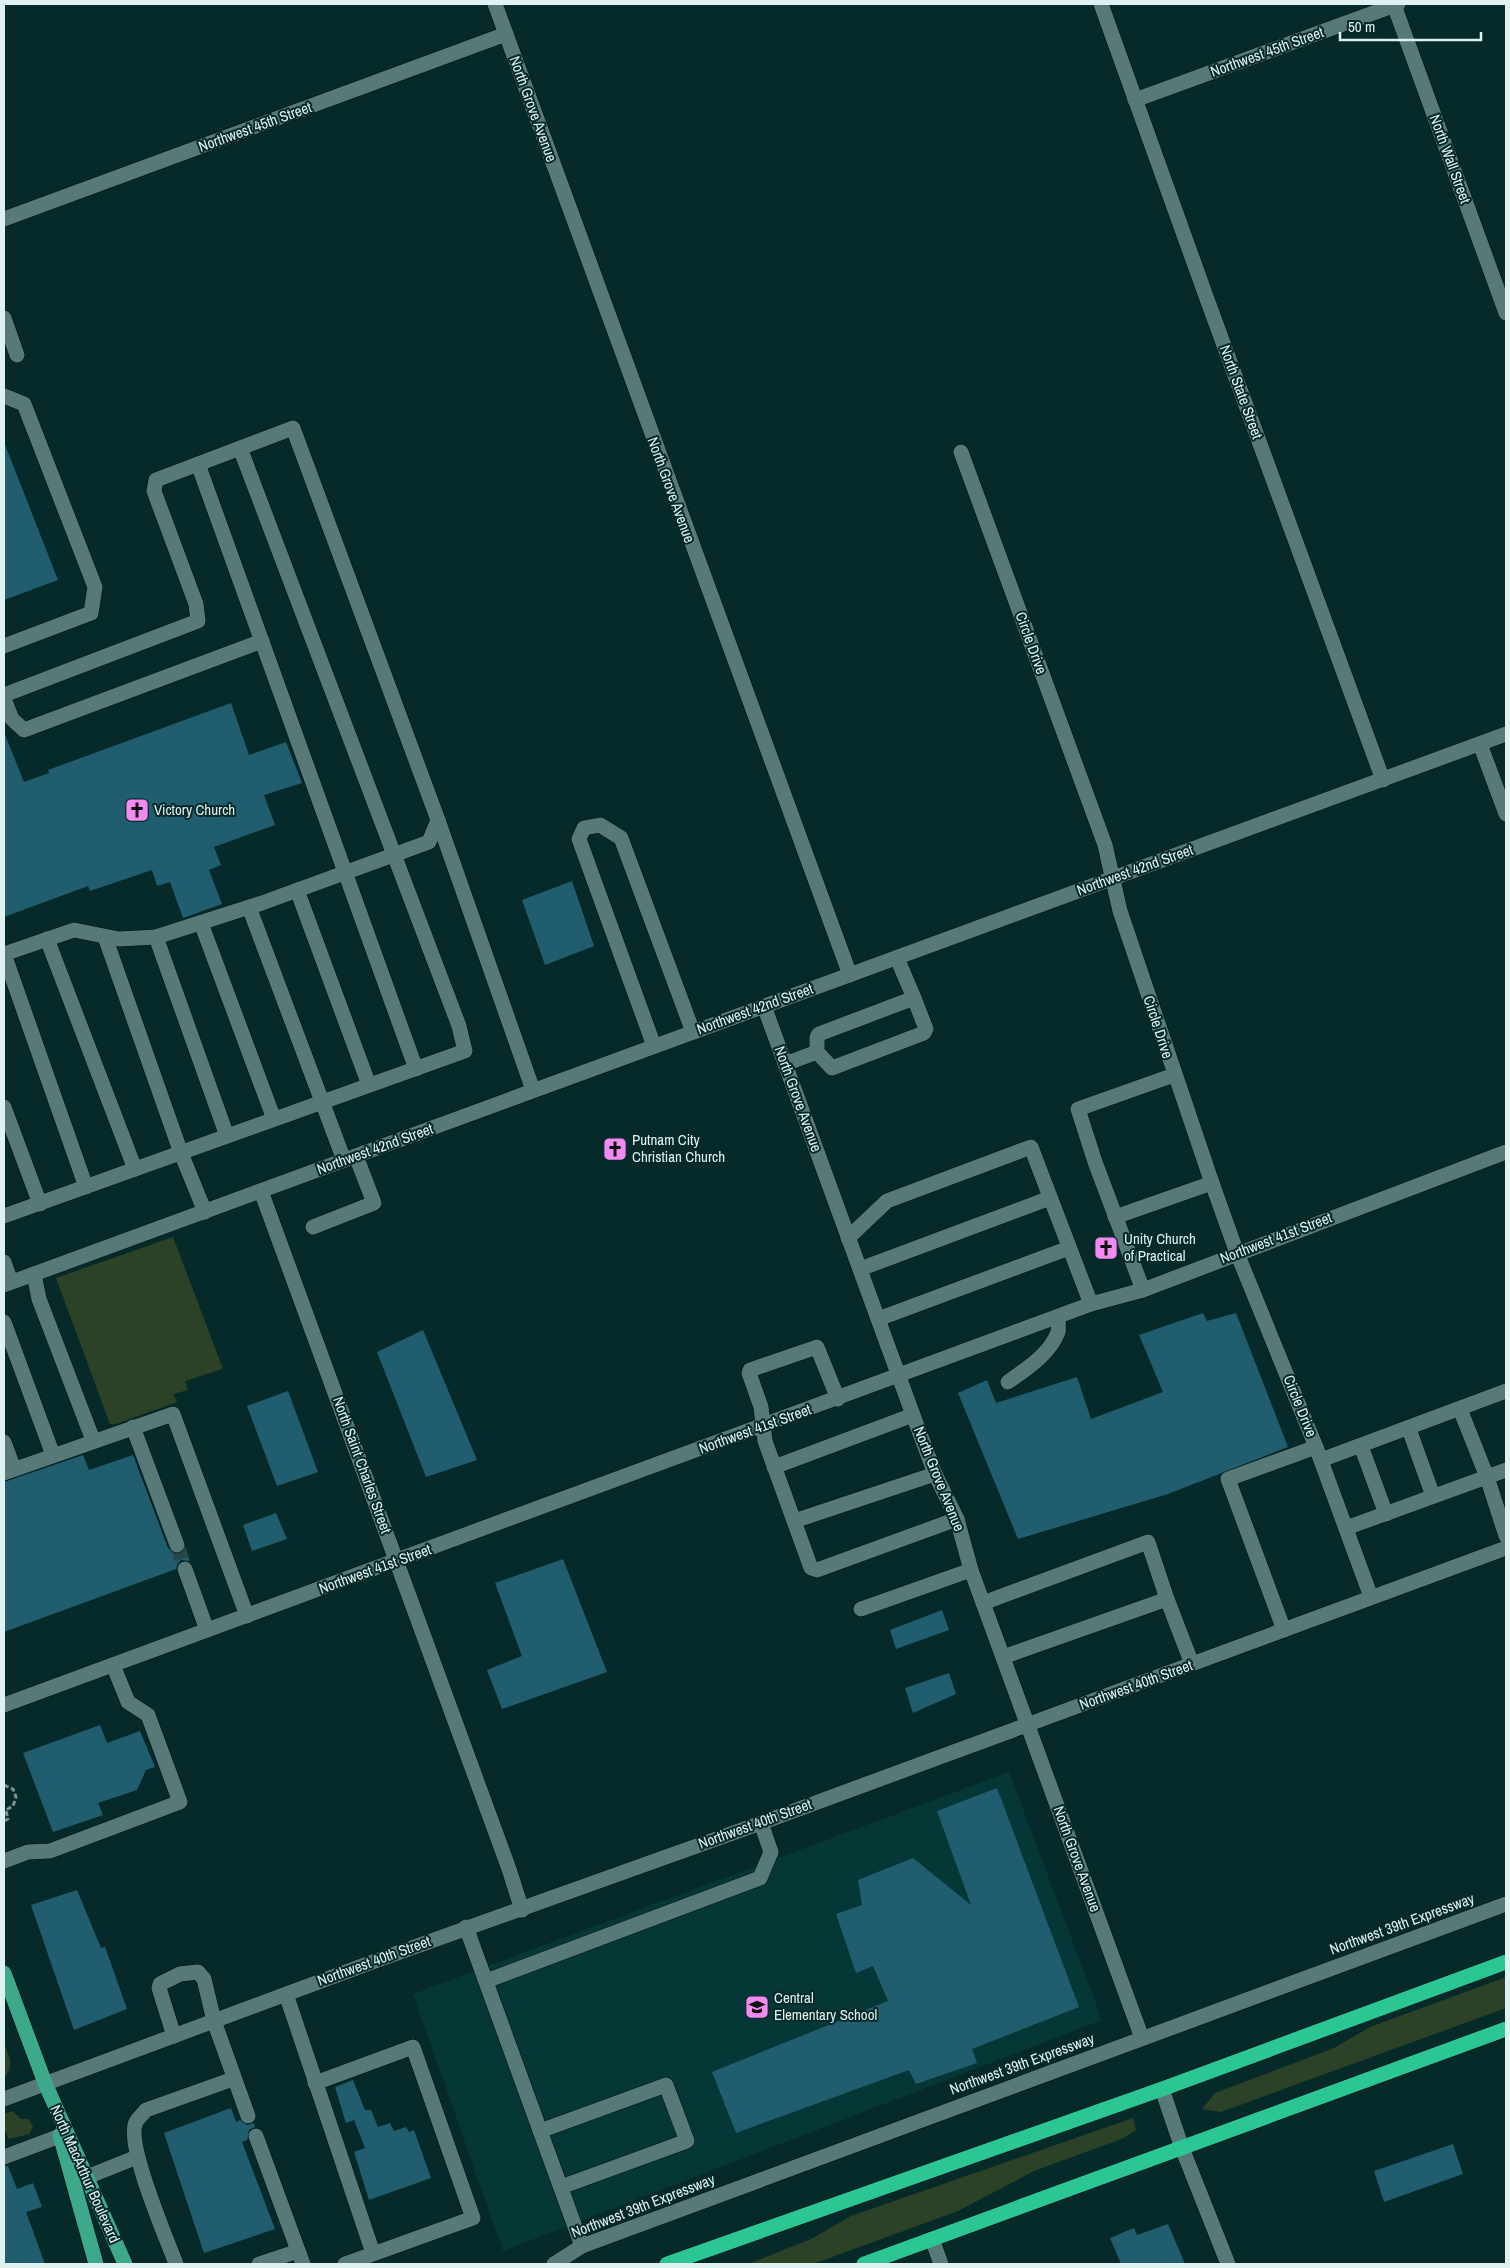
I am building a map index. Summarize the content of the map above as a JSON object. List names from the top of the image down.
{
  "streets": {
    "main road": ["North MacArthur Boulevard"],
    "street": [
      "Northwest 45th Street",
      "North Grove Avenue",
      "North Wall Street",
      "North State Street",
      "Circle Drive",
      "Northwest 42nd Street",
      "Northwest 41st Street",
      "North Saint Charles Street",
      "Northwest 40th Street",
      "Northwest 39th Expressway"
    ]
  },
  "crossings": [
    ["Northwest 45th Street", "North Grove Avenue"],
    ["Northwest 45th Street", "North Wall Street"],
    ["Northwest 45th Street", "North State Street"],
    ["North Grove Avenue", "Northwest 42nd Street"],
    ["North Grove Avenue", "Northwest 41st Street"],
    ["North Grove Avenue", "Northwest 40th Street"],
    ["North Grove Avenue", "Northwest 39th Expressway"],
    ["North State Street", "Northwest 42nd Street"],
    ["Circle Drive", "Northwest 42nd Street"],
    ["Circle Drive", "Northwest 41st Street"],
    ["Circle Drive", "Northwest 40th Street"],
    ["Northwest 42nd Street", "North Saint Charles Street"],
    ["Northwest 41st Street", "North Saint Charles Street"],
    ["North Saint Charles Street", "Northwest 40th Street"],
    ["Northwest 40th Street", "North MacArthur Boulevard"]
  ],
  "places": {
    "church": ["Victory Church", "Putnam City Christian Church", "Unity Church of Practical"],
    "school or university": ["Central Elementary School"]
  },
  "scale_bar": "50 m"
}
